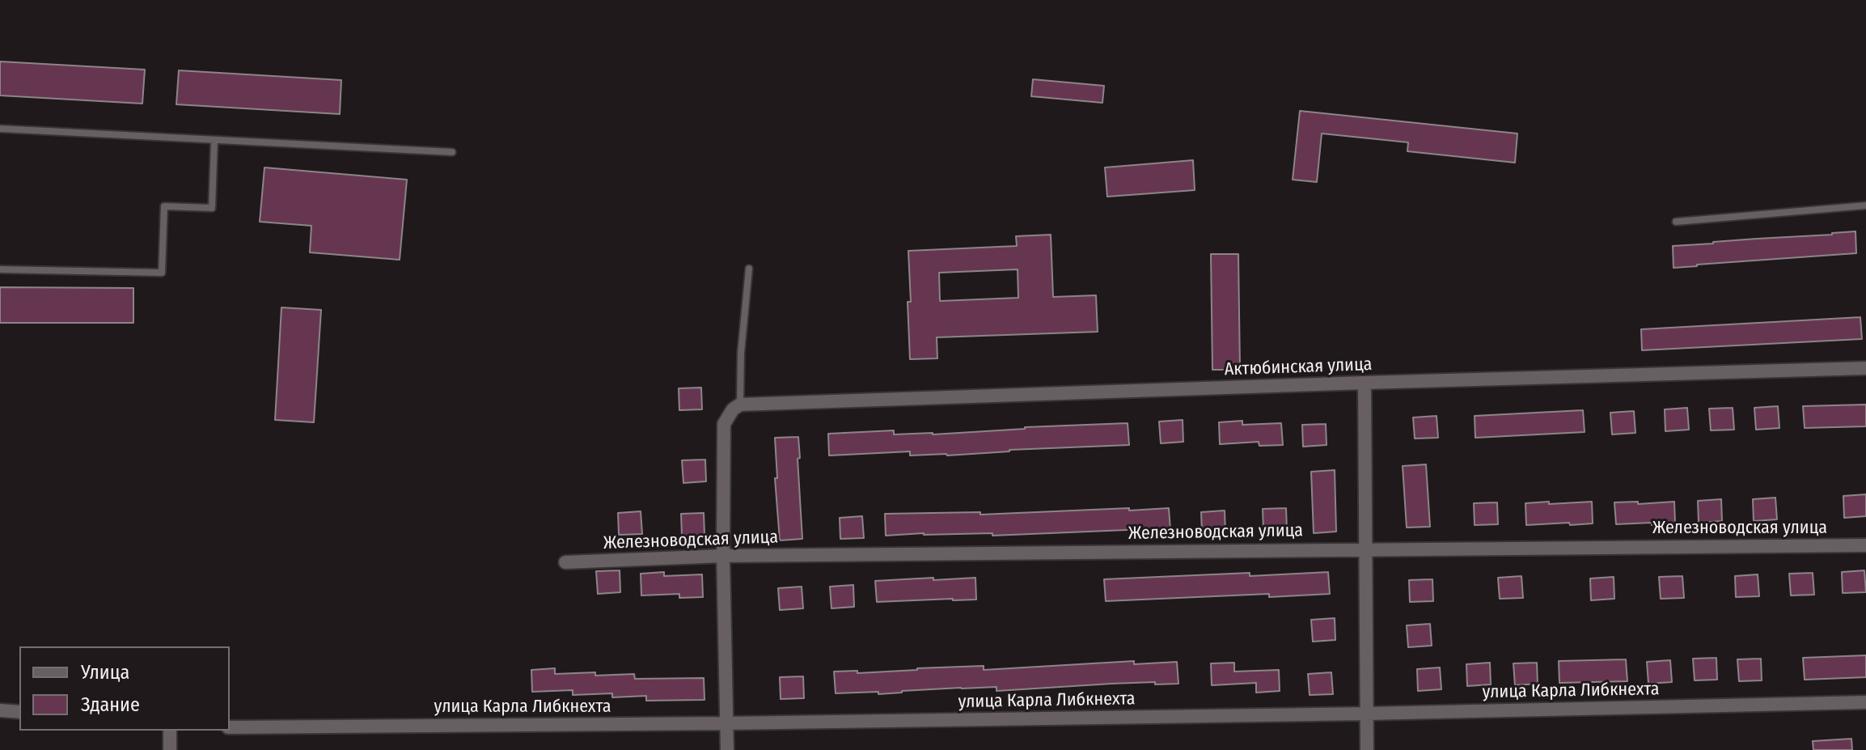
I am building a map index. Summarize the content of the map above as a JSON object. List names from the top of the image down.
{
  "streets": {
    "street": ["Актюбинская улица", "Железноводская улица", "улица Карла Либкнехта"]
  },
  "legend": ["Улица", "Здание"]
}
